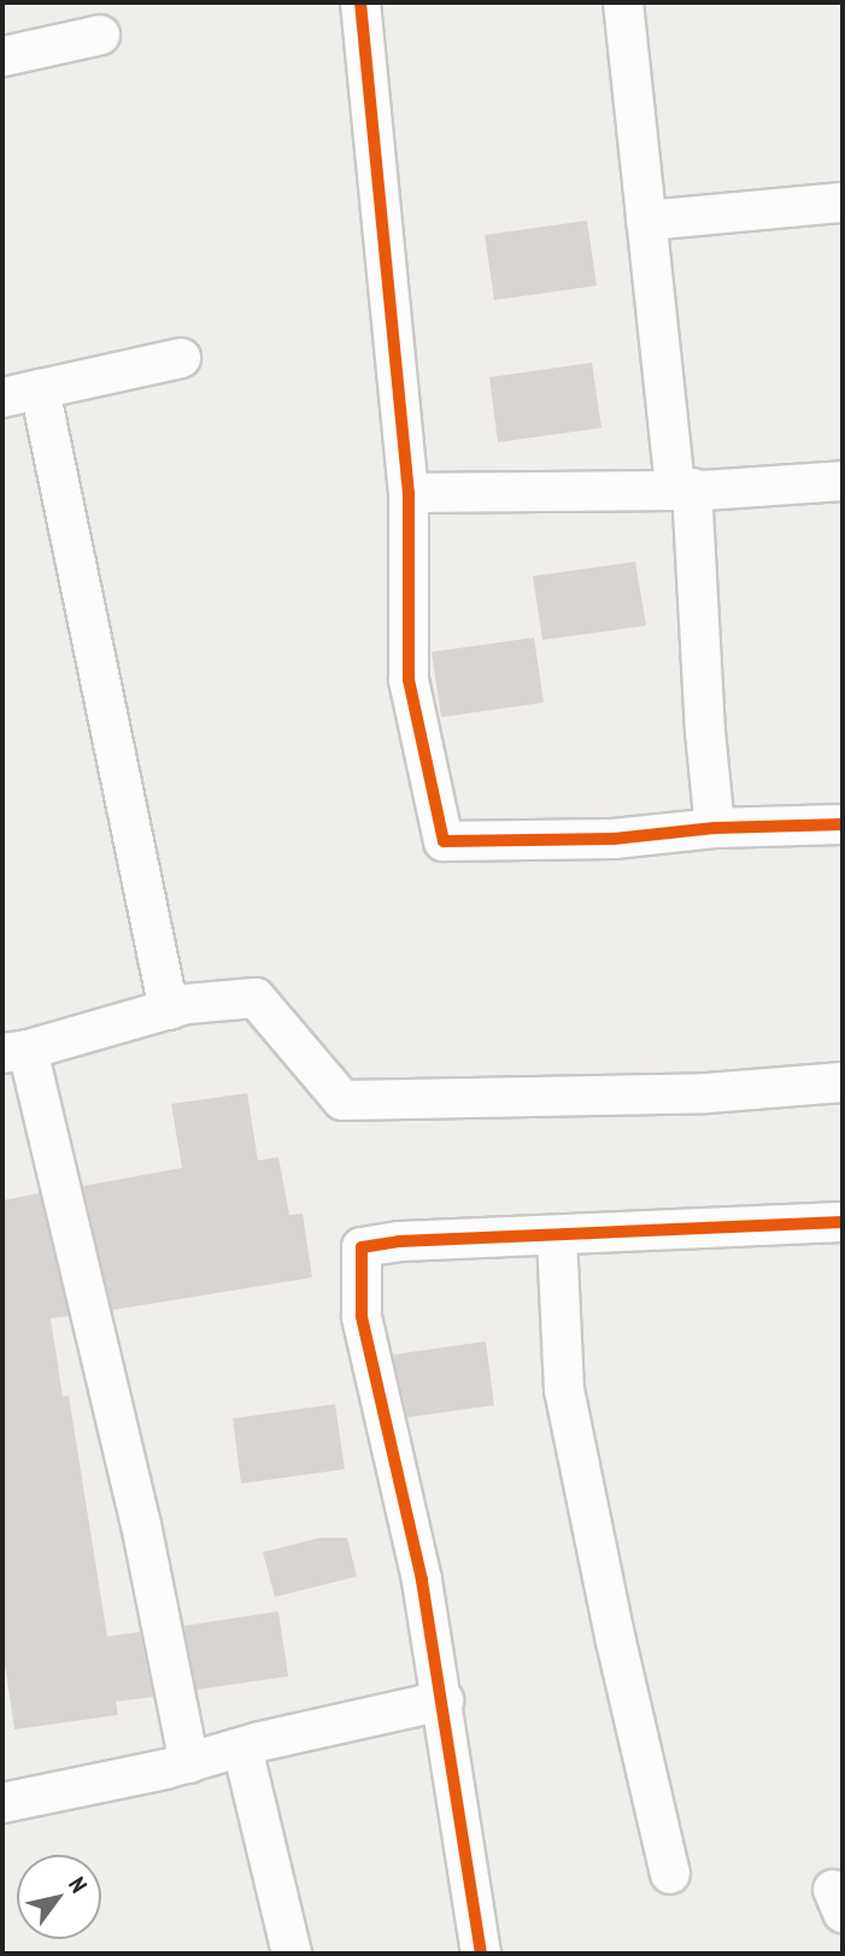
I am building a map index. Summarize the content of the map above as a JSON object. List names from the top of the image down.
{
  "north": "top right"
}
